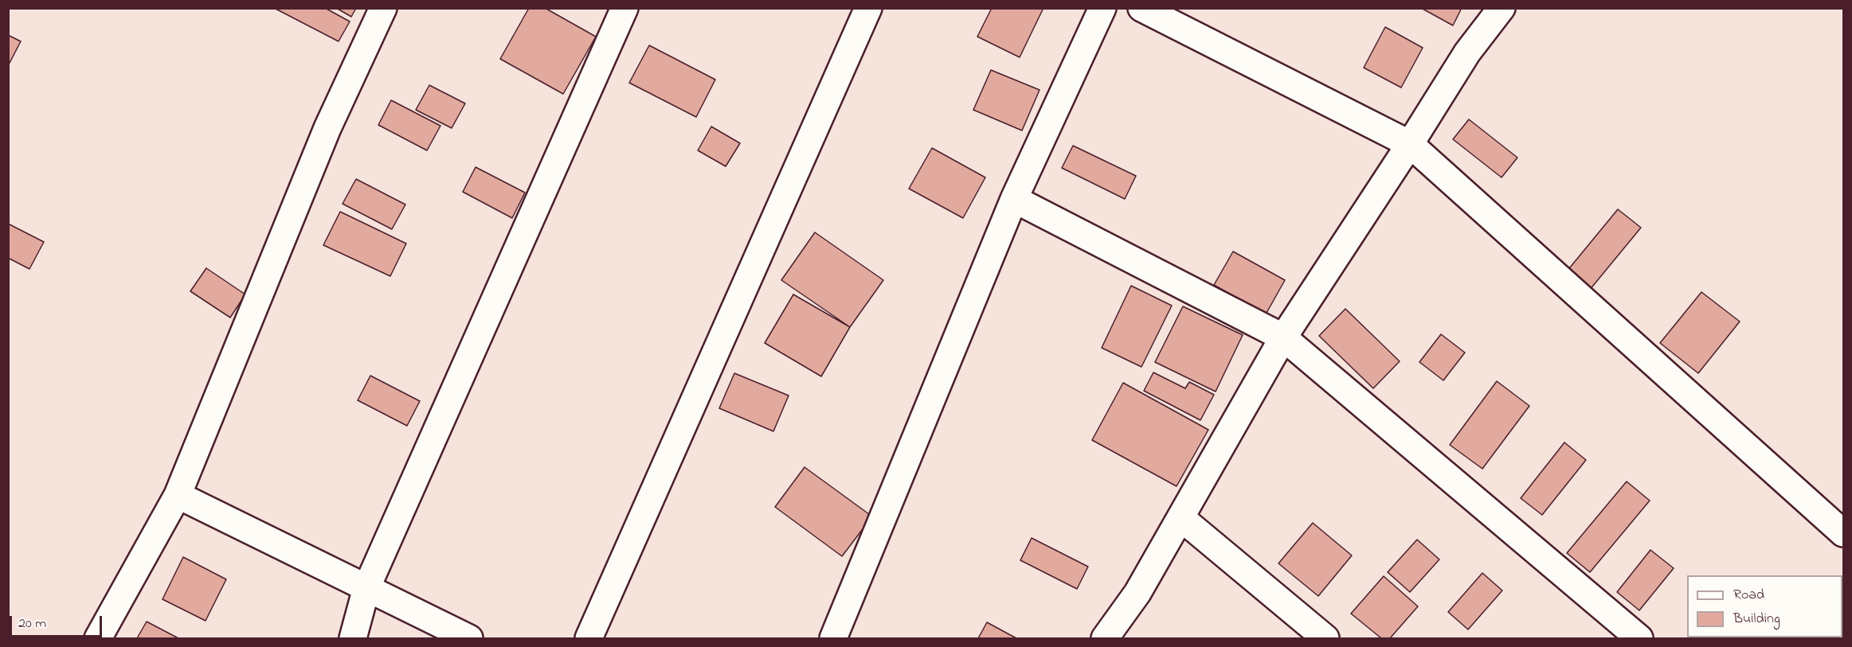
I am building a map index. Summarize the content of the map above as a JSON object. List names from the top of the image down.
{
  "legend": ["Road", "Building"],
  "scale_bar": "20 m"
}
